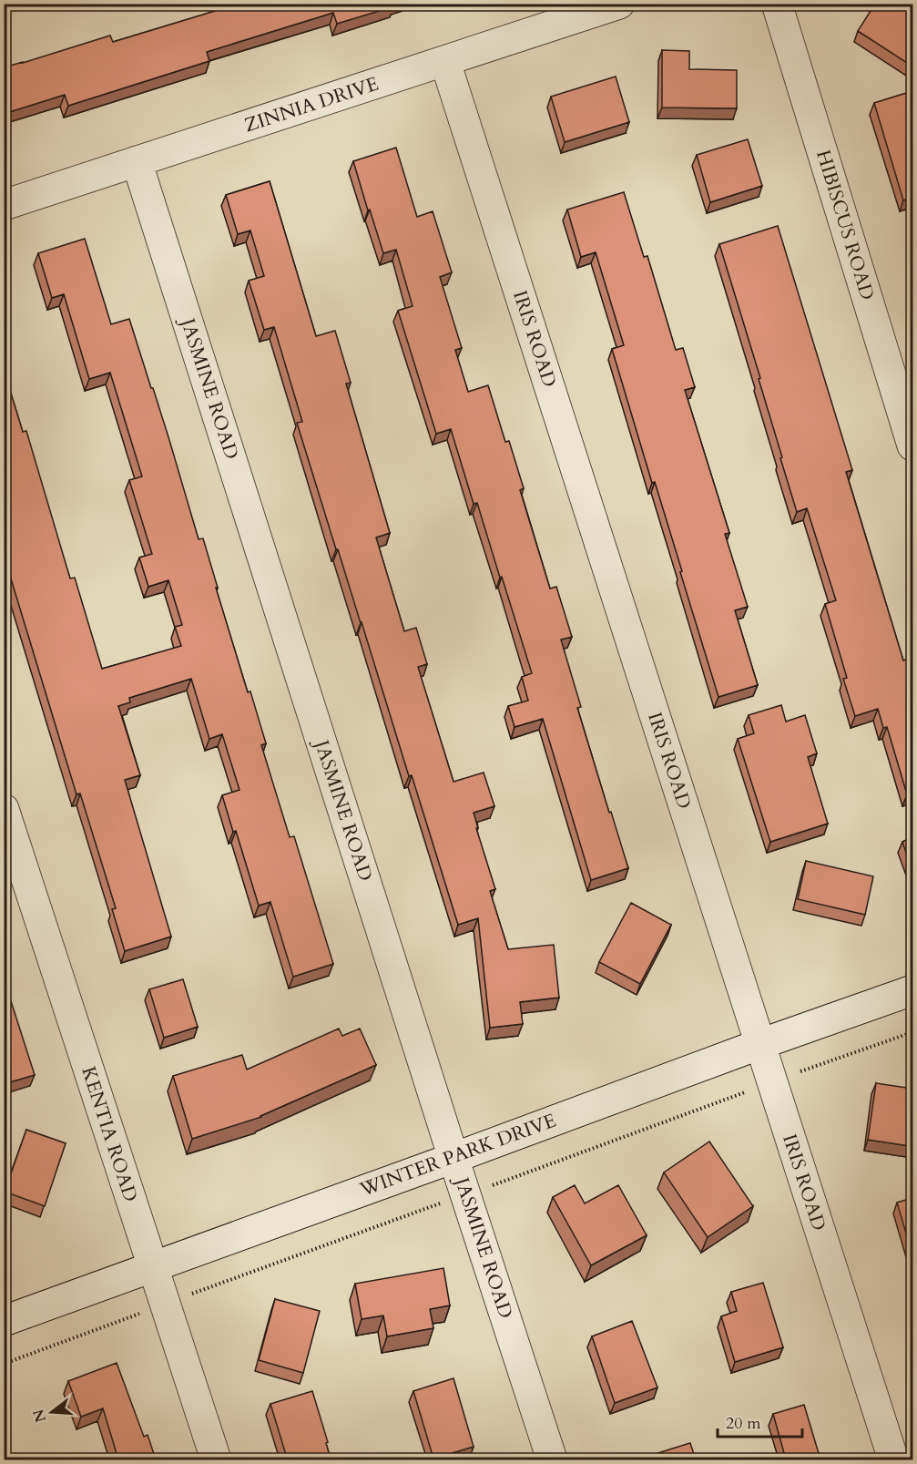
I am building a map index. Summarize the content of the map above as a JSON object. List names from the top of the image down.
{
  "streets": {
    "street": [
      "ZINNIA DRIVE",
      "HIBISCUS ROAD",
      "IRIS ROAD",
      "JASMINE ROAD",
      "KENTIA ROAD",
      "WINTER PARK DRIVE"
    ]
  },
  "crossings": [
    ["ZINNIA DRIVE", "IRIS ROAD"],
    ["ZINNIA DRIVE", "JASMINE ROAD"],
    ["IRIS ROAD", "WINTER PARK DRIVE"],
    ["JASMINE ROAD", "WINTER PARK DRIVE"],
    ["KENTIA ROAD", "WINTER PARK DRIVE"]
  ],
  "scale_bar": "20 m",
  "north": "left"
}
